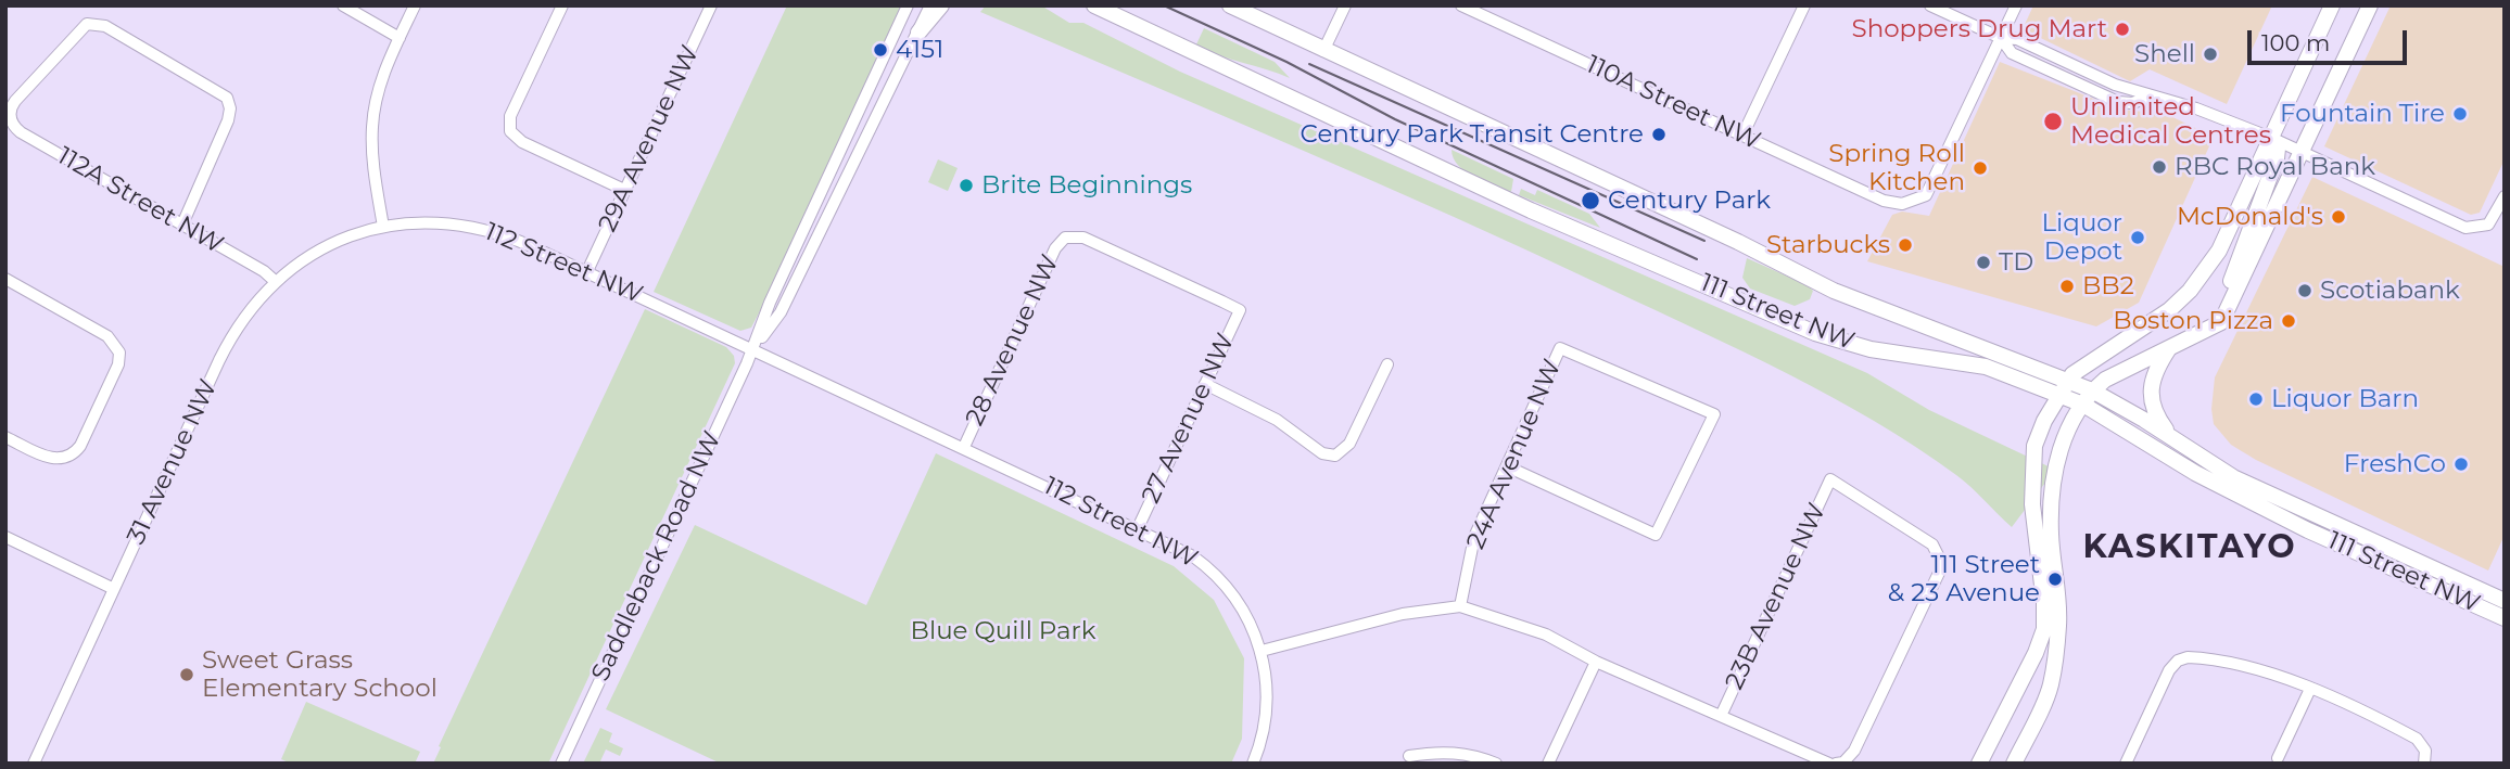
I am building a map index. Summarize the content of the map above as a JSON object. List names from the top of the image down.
{
  "streets": {
    "main road": ["111 Street NW"],
    "street": [
      "110A Street NW",
      "29A Avenue NW",
      "112A Street NW",
      "112 Street NW",
      "28 Avenue NW",
      "27 Avenue NW",
      "24A Avenue NW",
      "31 Avenue NW",
      "Saddleback Road NW",
      "23B Avenue NW"
    ]
  },
  "crossings": [
    ["29A Avenue NW", "112 Street NW"],
    ["112A Street NW", "31 Avenue NW"],
    ["112 Street NW", "28 Avenue NW"],
    ["112 Street NW", "27 Avenue NW"],
    ["112 Street NW", "31 Avenue NW"],
    ["112 Street NW", "Saddleback Road NW"],
    ["28 Avenue NW", "27 Avenue NW"]
  ],
  "districts": ["KASKITAYO"],
  "parks": ["Blue Quill Park"],
  "places": [
    "Shoppers Drug Mart",
    "4151",
    "Shell",
    "Fountain Tire",
    "Unlimited Medical Centres",
    "Century Park Transit Centre",
    "RBC Royal Bank",
    "Spring Roll Kitchen",
    "Brite Beginnings",
    "Century Park",
    "McDonald's",
    "Liquor Depot",
    "Starbucks",
    "TD",
    "BB2",
    "Scotiabank",
    "Boston Pizza",
    "Liquor Barn",
    "FreshCo",
    "111 Street & 23 Avenue",
    "Sweet Grass Elementary School"
  ],
  "scale_bar": "100 m"
}
